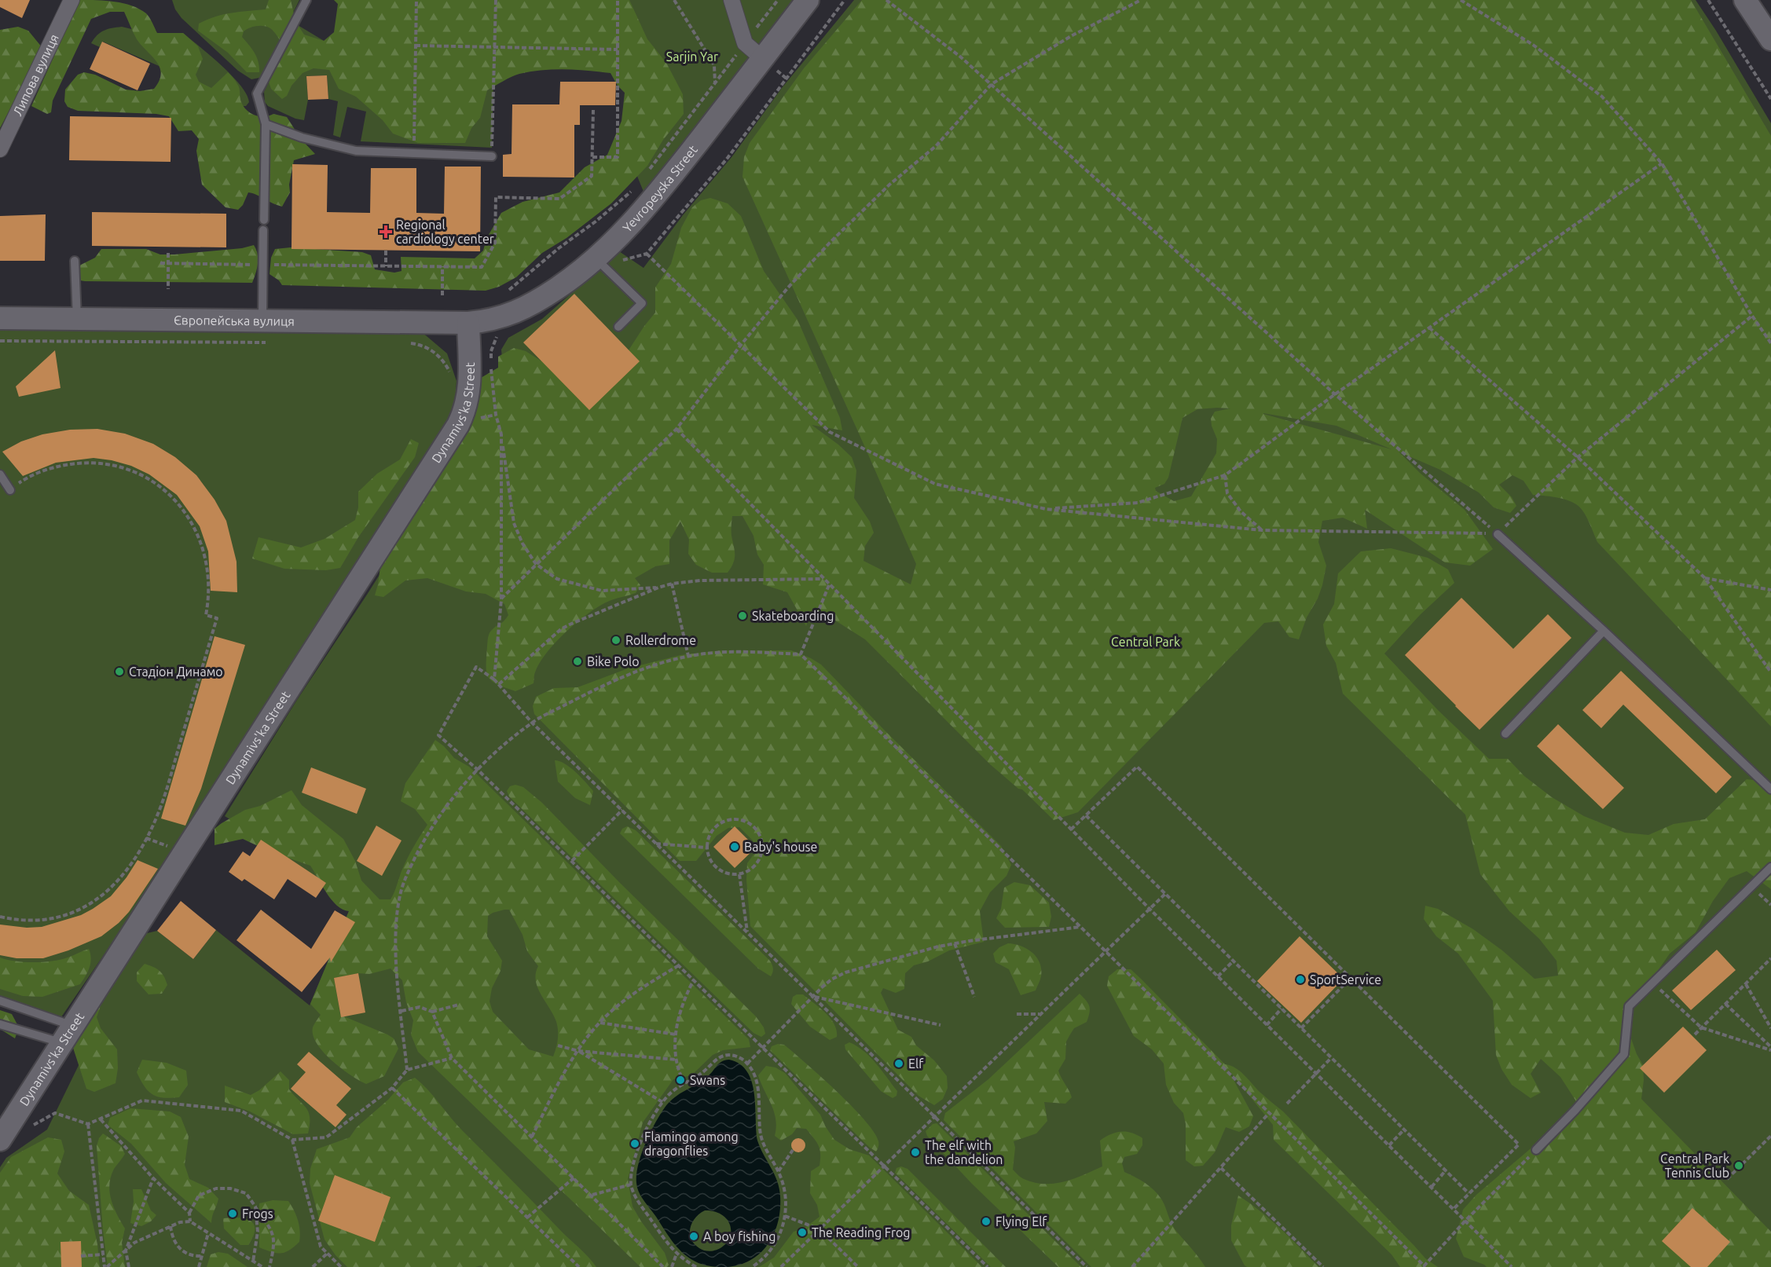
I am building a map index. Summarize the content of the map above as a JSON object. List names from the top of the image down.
{
  "streets": {
    "main road": ["Yevropeyska Street", "Європейська вулиця", "Dynamivs'ka Street"],
    "street": ["Липова вулиця"]
  },
  "crossings": [
    ["Yevropeyska Street", "Європейська вулиця"],
    ["Yevropeyska Street", "Dynamivs'ka Street"],
    ["Європейська вулиця", "Dynamivs'ka Street"]
  ],
  "parks": ["Sarjin Yar", "Central Park"],
  "places": {
    "health": ["Regional cardiology center"],
    "other": [
      "Skateboarding",
      "Rollerdrome",
      "Bike Polo",
      "Стадіон Динамо",
      "Baby's house",
      "SportService",
      "Elf",
      "Swans",
      "Flamingo among dragonflies",
      "The elf with the dandelion",
      "Central Park Tennis Club",
      "Frogs",
      "Flying Elf",
      "The Reading Frog",
      "A boy fishing"
    ]
  }
}
